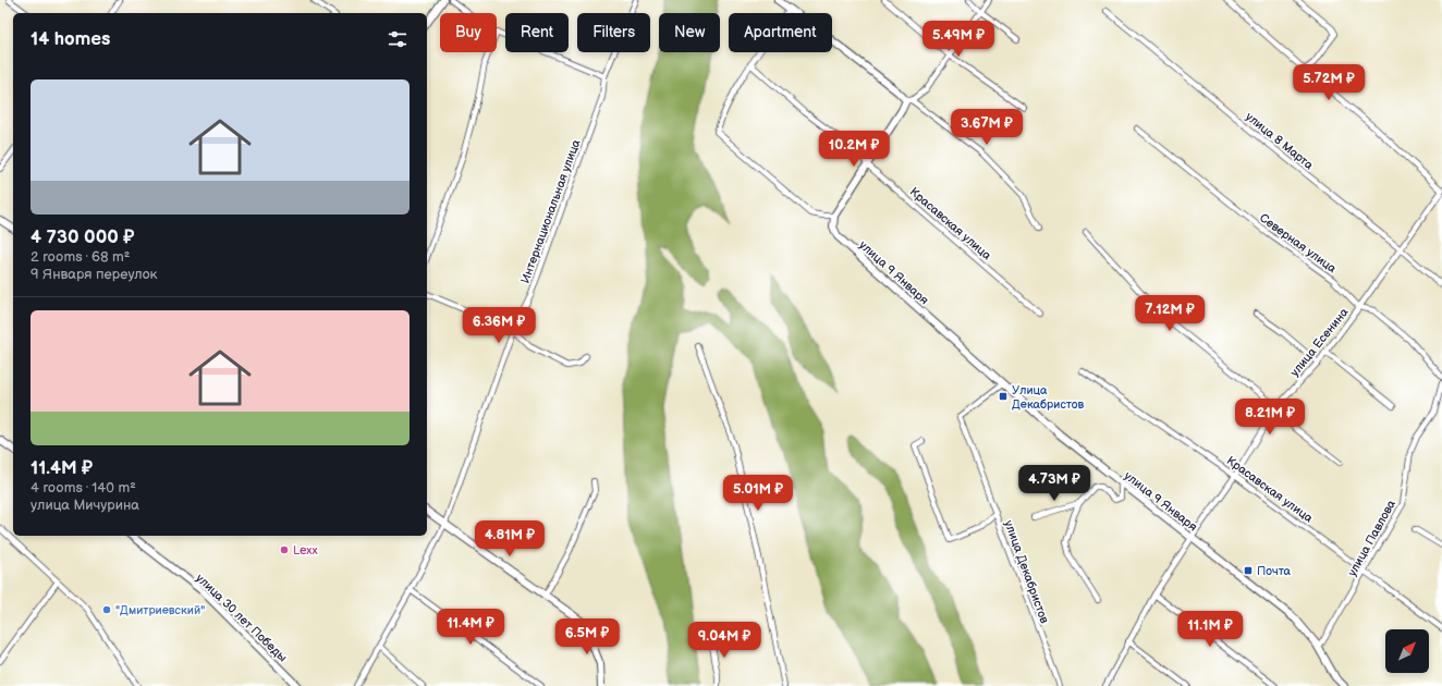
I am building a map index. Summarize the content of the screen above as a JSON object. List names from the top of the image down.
{
  "streets": {
    "main road": ["улица 9 Января", "улица 30 лет Победы"],
    "street": [
      "улица 8 Марта",
      "Интернациональная улица",
      "Красавская улица",
      "Северная улица",
      "улица Есенина",
      "улица Павлова",
      "улица Декабристов"
    ]
  },
  "crossings": [
    ["улица 8 Марта", "улица Есенина"],
    ["Красавская улица", "улица Есенина"],
    ["Красавская улица", "улица Павлова"],
    ["Северная улица", "улица Есенина"],
    ["улица 9 Января", "улица Есенина"],
    ["улица 9 Января", "улица Павлова"],
    ["улица 9 Января", "улица Декабристов"]
  ],
  "places": {
    "transit": ["Улица Декабристов", "Почта"],
    "other": ["Lexx", "\"Дмитриевский\""]
  },
  "north": "top right",
  "page": {
    "chip": [
      "Buy",
      "Rent",
      "Filters",
      "New",
      "Apartment"
    ],
    "heading": "14 homes",
    "price": [
      "5.49M ₽",
      "5.72M ₽",
      "3.67M ₽",
      "10.2M ₽",
      "7.12M ₽",
      "6.36M ₽",
      "8.21M ₽",
      "4.73M ₽",
      "5.01M ₽",
      "4.81M ₽",
      "11.4M ₽",
      "11.1M ₽",
      "6.5M ₽",
      "9.04M ₽"
    ],
    "list": [
      {
        "name": "4 730 000 ₽",
        "note": "2 rooms · 68 m² · 9 Января переулок"
      },
      {
        "name": "11.4M ₽",
        "note": "4 rooms · 140 m² · улица Мичурина"
      }
    ]
  }
}
